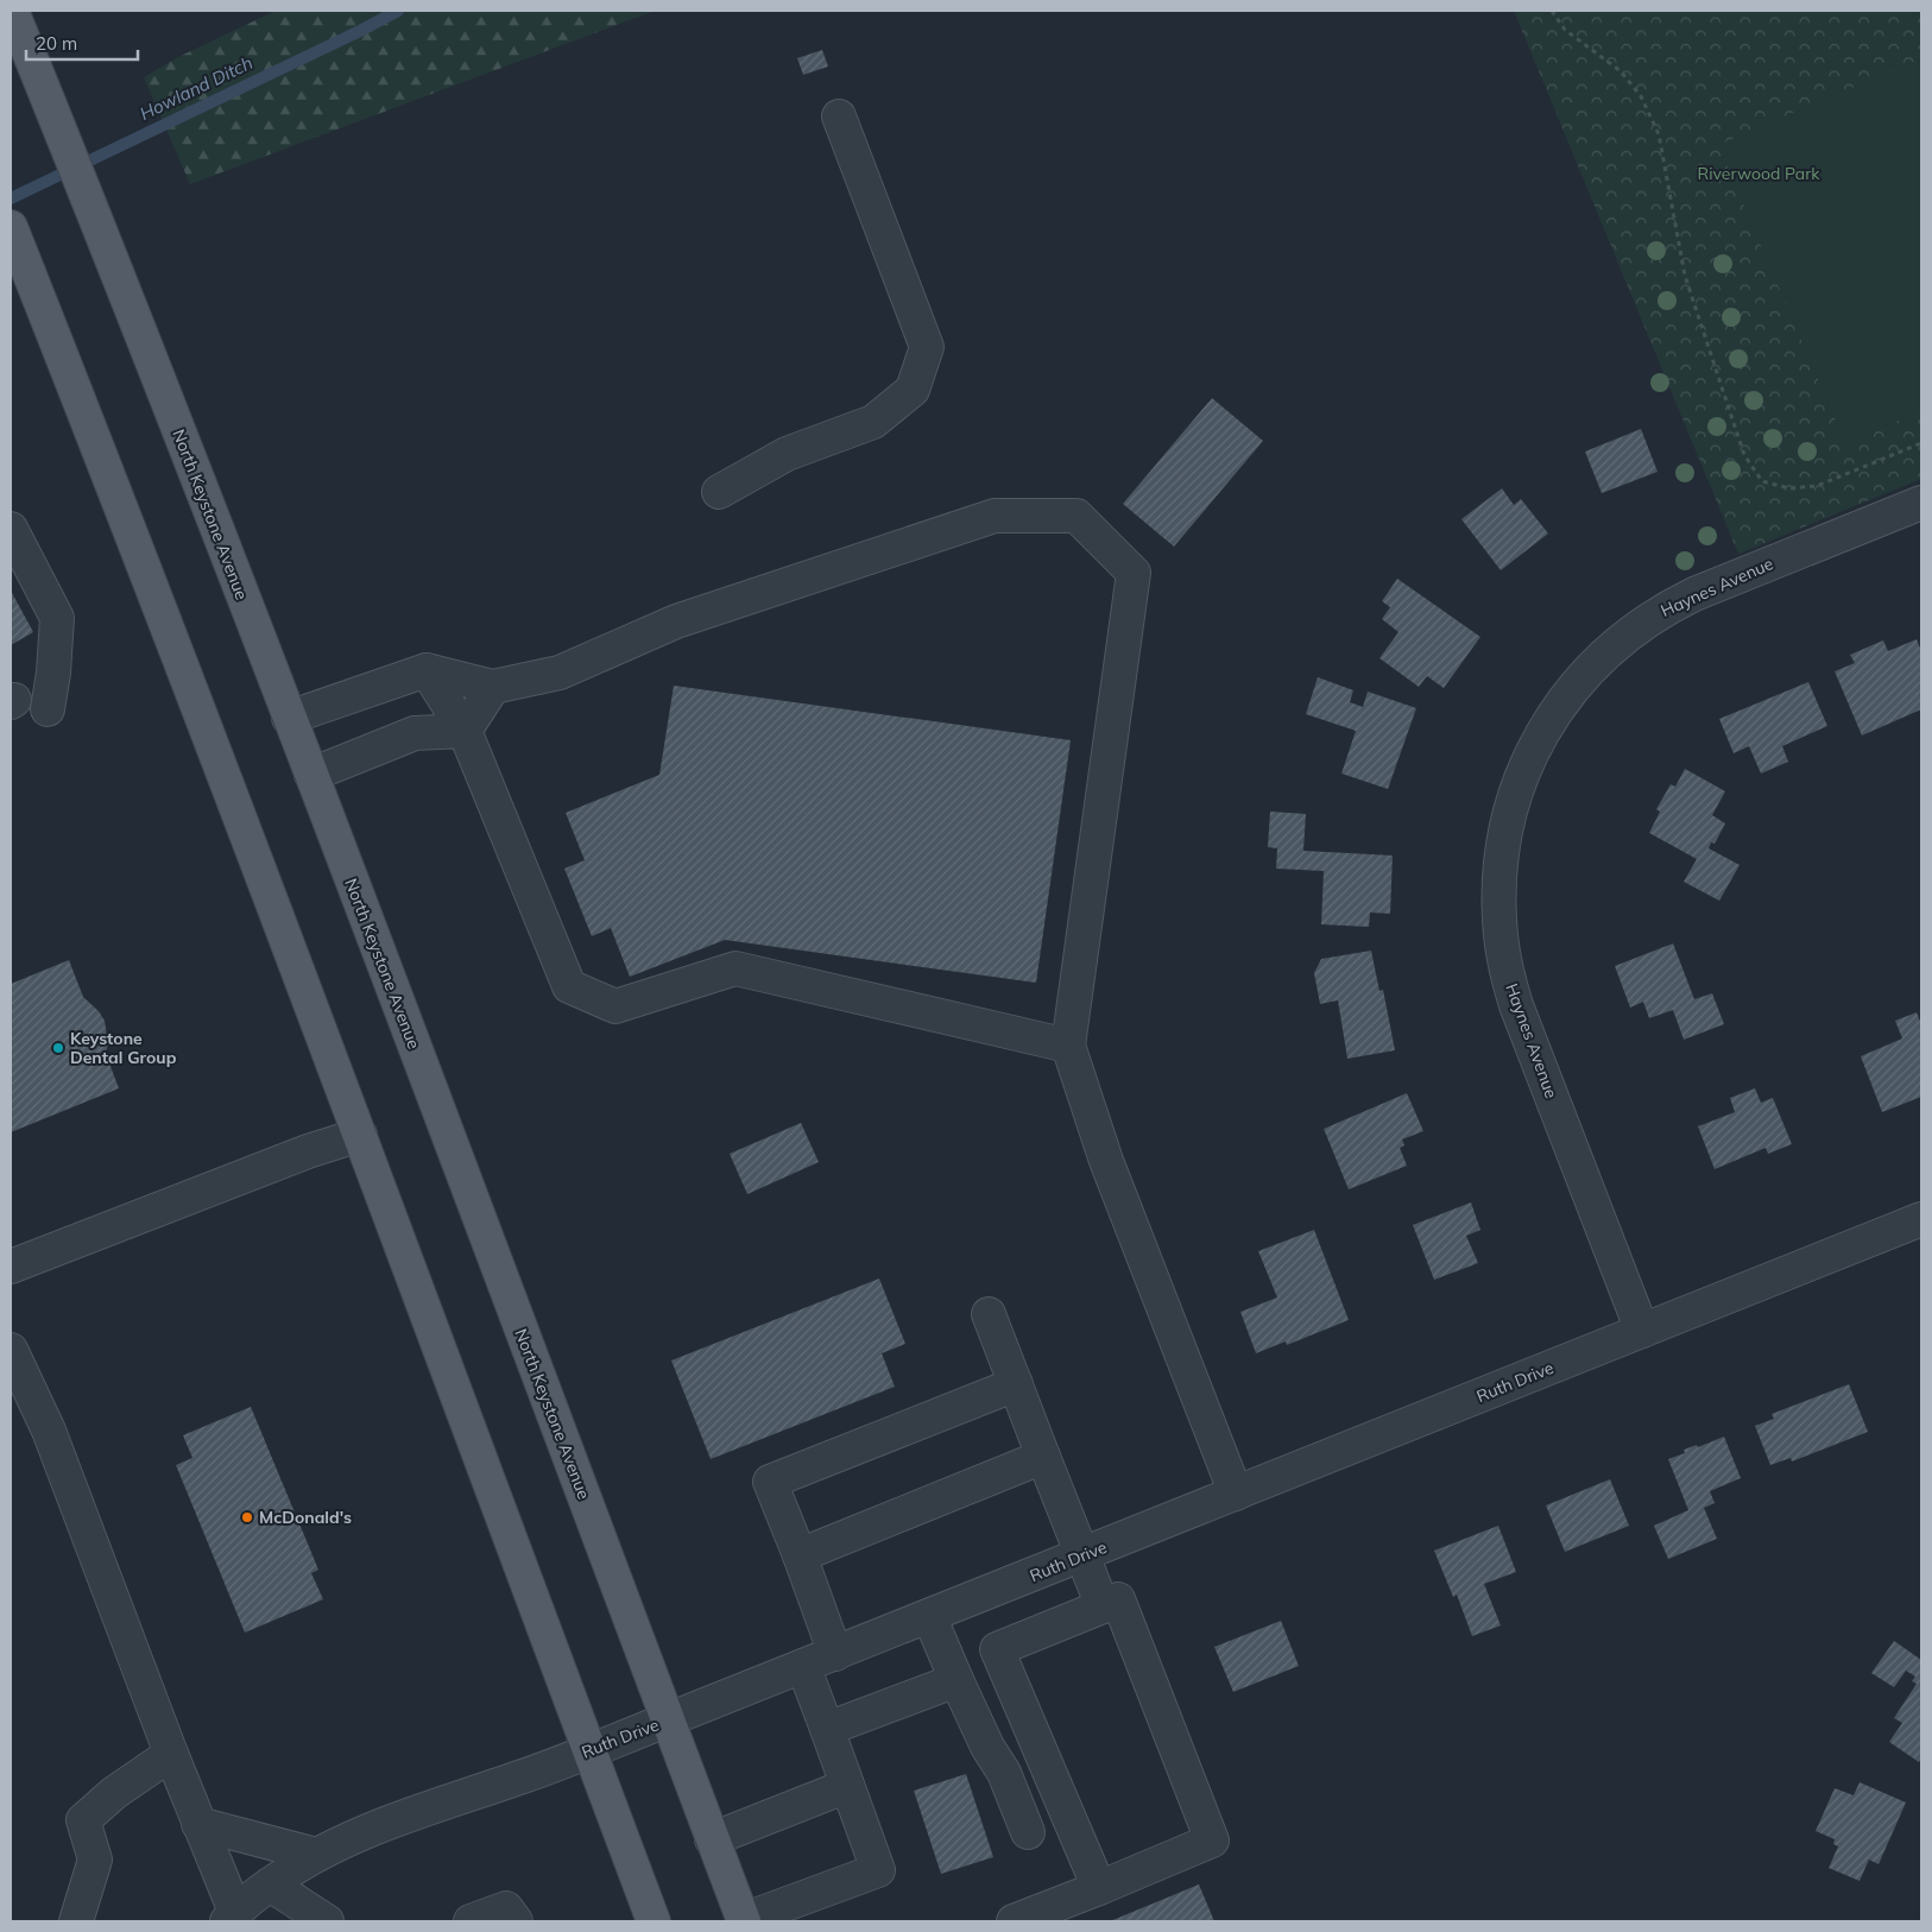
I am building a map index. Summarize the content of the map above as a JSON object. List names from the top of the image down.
{
  "streets": {
    "main road": ["North Keystone Avenue"],
    "street": ["Haynes Avenue", "Ruth Drive"]
  },
  "crossings": [
    ["North Keystone Avenue", "Ruth Drive"],
    ["Haynes Avenue", "Ruth Drive"]
  ],
  "water": ["Howland Ditch"],
  "parks": ["Riverwood Park"],
  "places": ["Keystone Dental Group", "McDonald's"],
  "scale_bar": "20 m"
}
